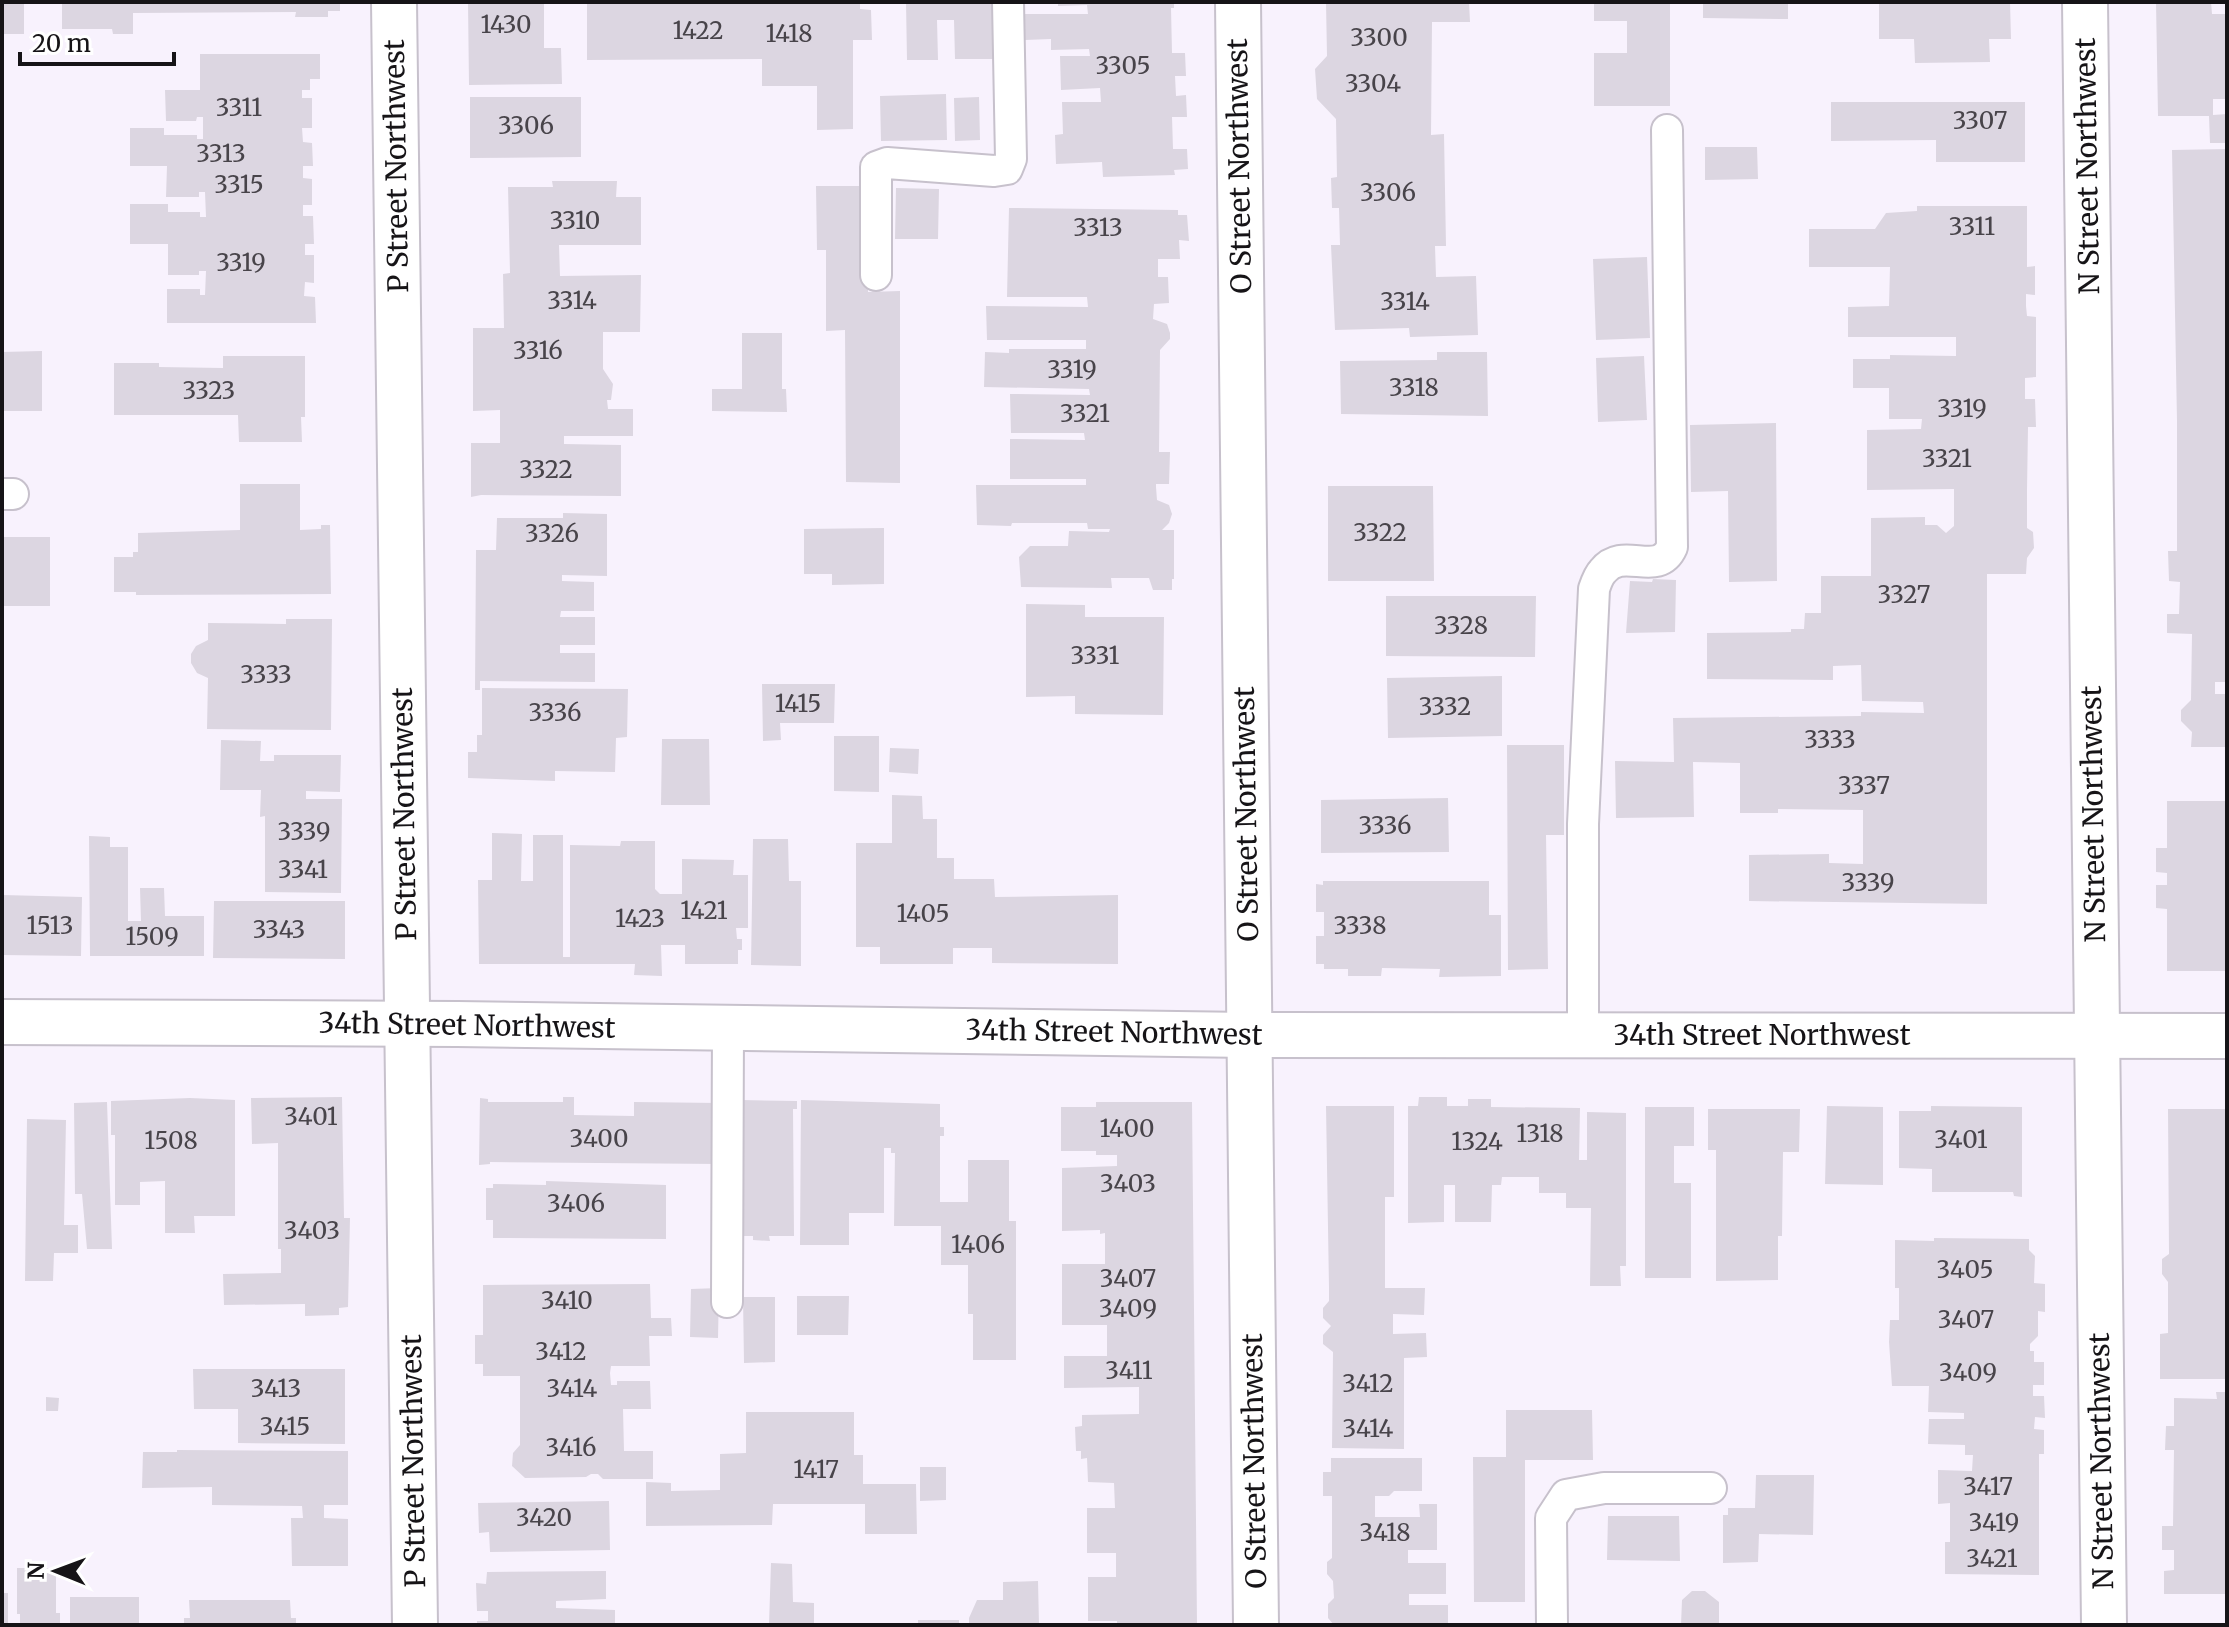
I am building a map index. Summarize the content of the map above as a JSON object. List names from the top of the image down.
{
  "streets": {
    "street": [
      "P Street Northwest",
      "O Street Northwest",
      "N Street Northwest",
      "34th Street Northwest"
    ]
  },
  "crossings": [
    ["P Street Northwest", "34th Street Northwest"],
    ["O Street Northwest", "34th Street Northwest"],
    ["N Street Northwest", "34th Street Northwest"]
  ],
  "house_numbers": [
    "1430",
    "1422",
    "1418",
    "3300",
    "3305",
    "3304",
    "3311",
    "3307",
    "3306",
    "3313",
    "3315",
    "3306",
    "3310",
    "3311",
    "3313",
    "3319",
    "3314",
    "3314",
    "3316",
    "3319",
    "3318",
    "3323",
    "3319",
    "3321",
    "3321",
    "3322",
    "3322",
    "3326",
    "3327",
    "3328",
    "3331",
    "3333",
    "1415",
    "3332",
    "3336",
    "3333",
    "3337",
    "3336",
    "3339",
    "3341",
    "3339",
    "1421",
    "1405",
    "1423",
    "1513",
    "3338",
    "3343",
    "1509",
    "3401",
    "1400",
    "1318",
    "3400",
    "3401",
    "1508",
    "1324",
    "3403",
    "3406",
    "3403",
    "1406",
    "3405",
    "3407",
    "3410",
    "3409",
    "3407",
    "3412",
    "3411",
    "3409",
    "3412",
    "3413",
    "3414",
    "3415",
    "3414",
    "3416",
    "1417",
    "3417",
    "3420",
    "3419",
    "3418",
    "3421"
  ],
  "scale_bar": "20 m",
  "north": "left"
}
